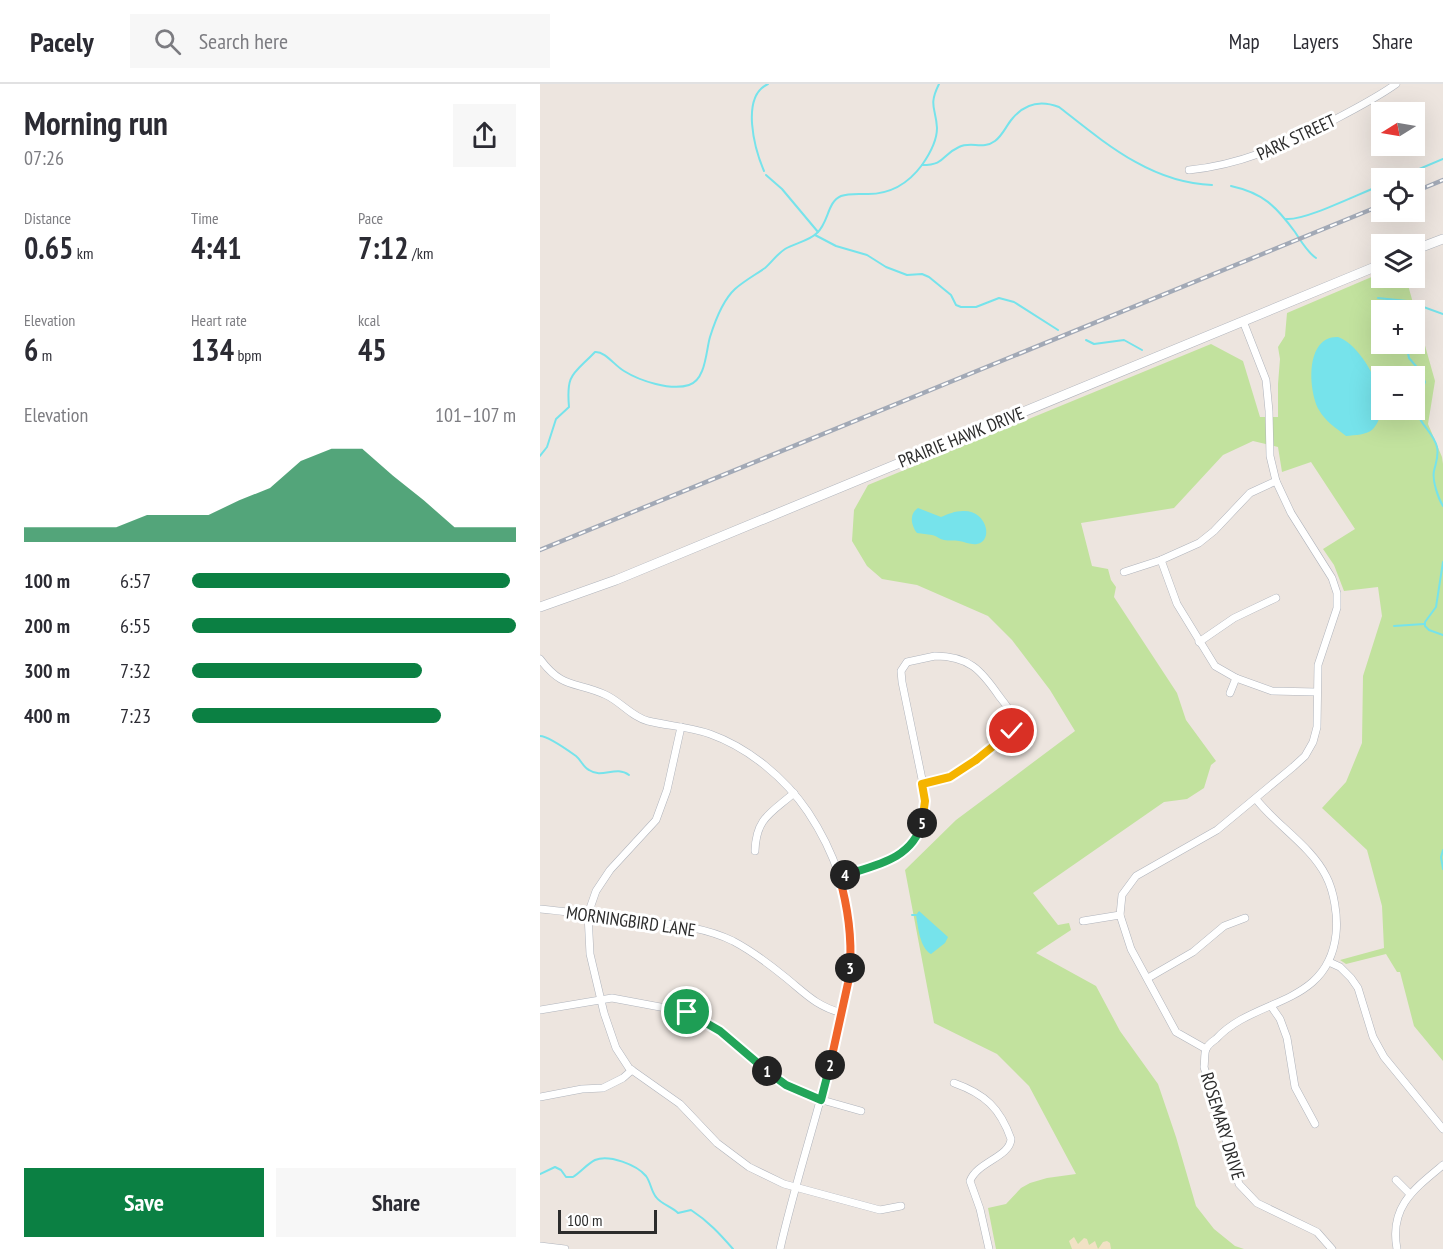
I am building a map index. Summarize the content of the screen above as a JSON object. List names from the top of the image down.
{
  "streets": {
    "street": [
      "PARK STREET",
      "PRAIRIE HAWK DRIVE",
      "MORNINGBIRD LANE",
      "ROSEMARY DRIVE"
    ]
  },
  "scale_bar": "100 m",
  "north": "left",
  "page": {
    "header": "Pacely",
    "search": "Search here",
    "nav": ["Map", "Layers", "Share"],
    "heading": ["Morning run", "07:26"],
    "map_buttons": ["+", "−"],
    "stats": [
      ["Distance", "0.65 km"],
      ["Time", "4:41"],
      ["Pace", "7:12 /km"],
      ["Elevation", "6 m"],
      ["Heart rate", "134 bpm"],
      ["kcal", "45"]
    ],
    "chart": ["Elevation", "101–107 m"],
    "list": [
      {
        "name": "100 m",
        "note": "6:57"
      },
      {
        "name": "200 m",
        "note": "6:55"
      },
      {
        "name": "300 m",
        "note": "7:32"
      },
      {
        "name": "400 m",
        "note": "7:23"
      }
    ],
    "pins": [
      "5",
      "4",
      "3",
      "2",
      "1"
    ],
    "buttons": ["Save", "Share"],
    "scale": "100 m"
  }
}
